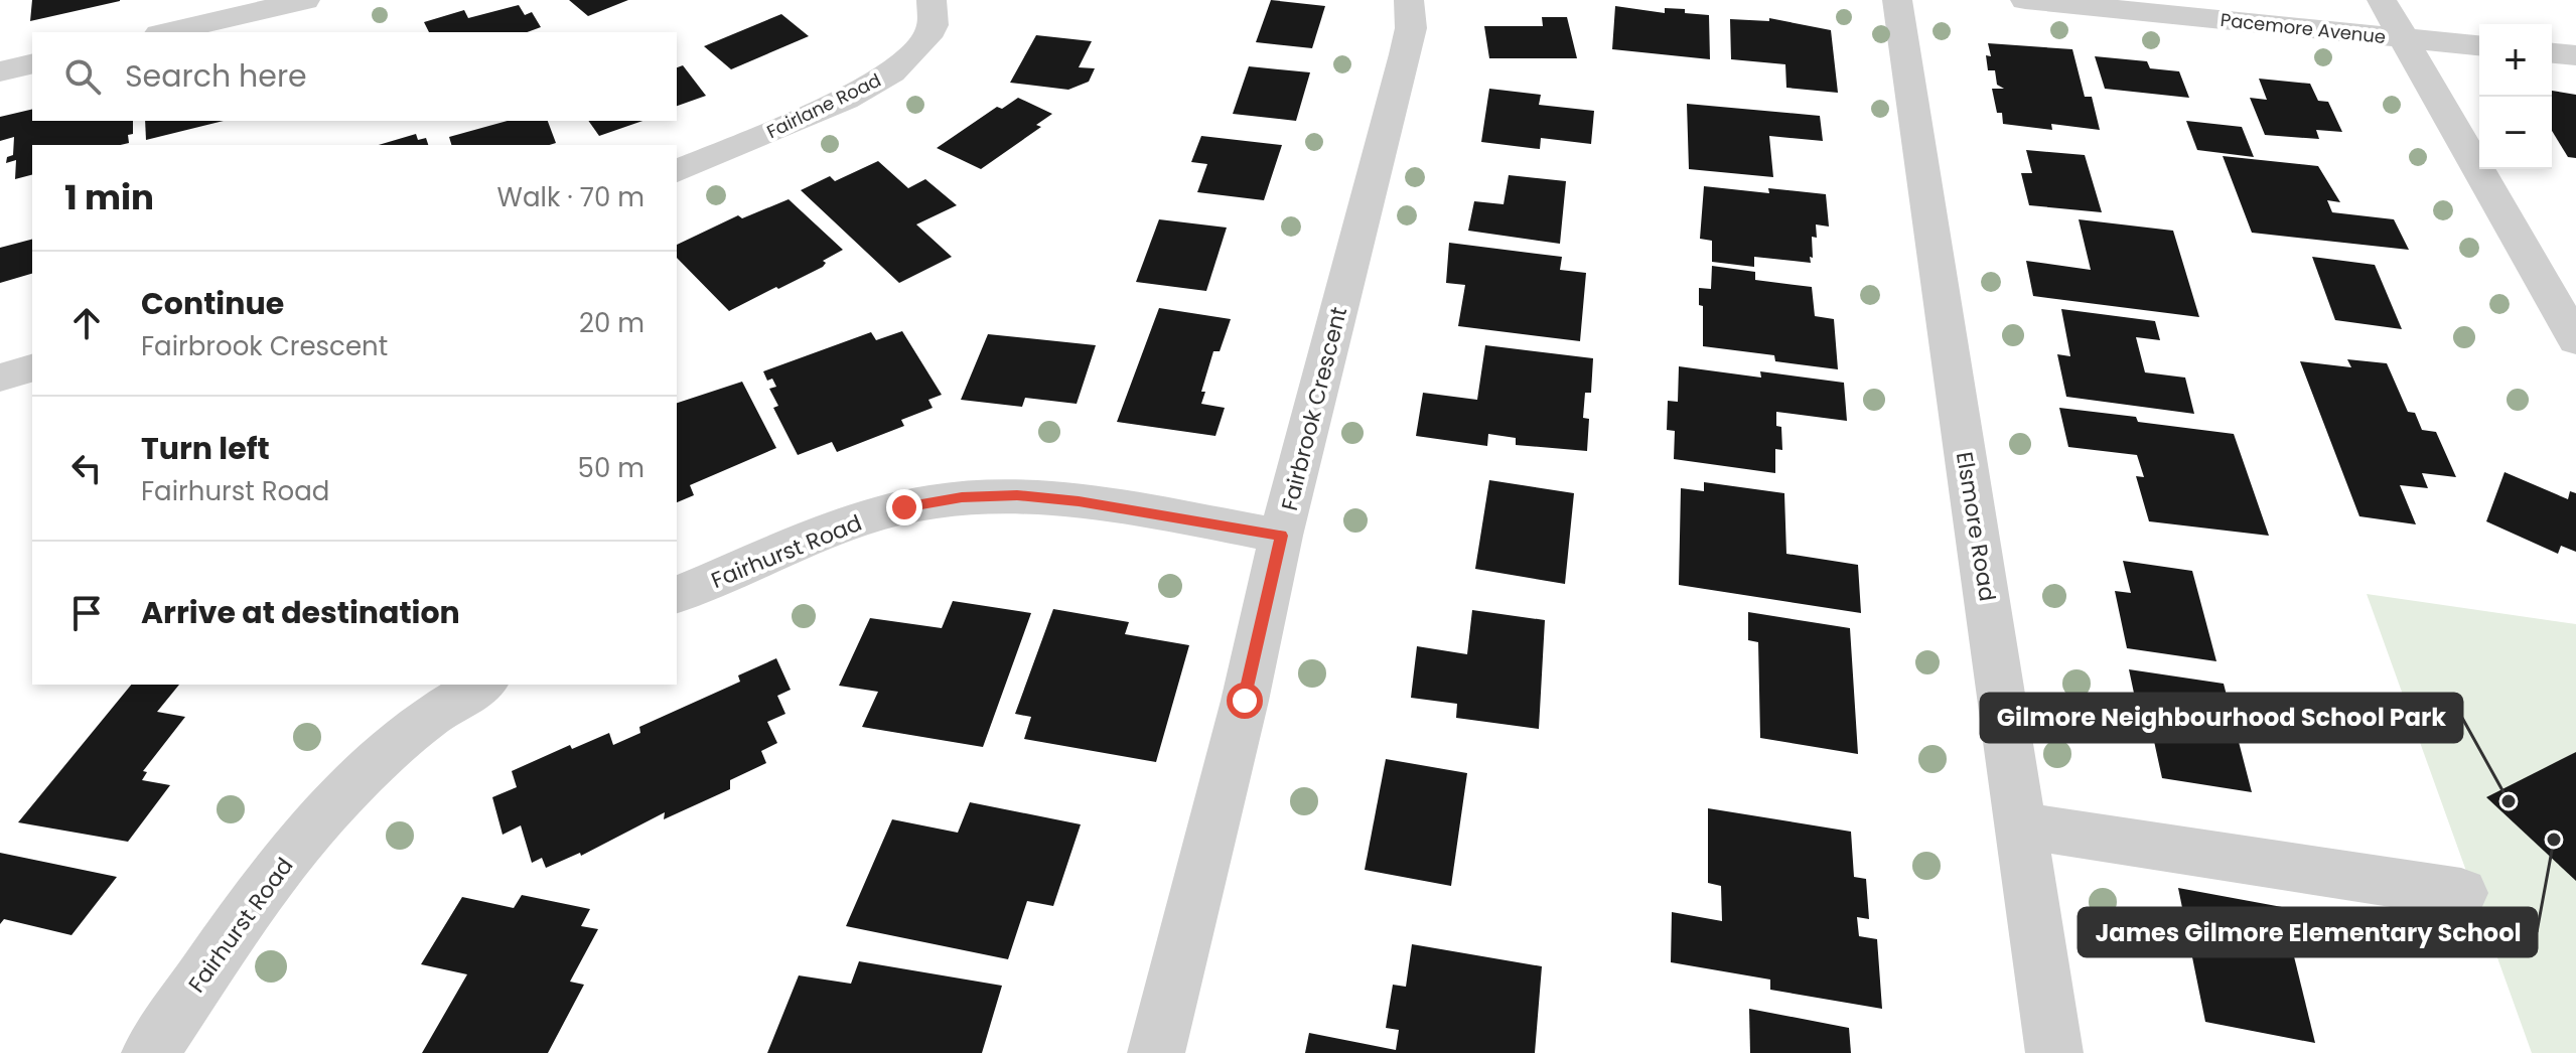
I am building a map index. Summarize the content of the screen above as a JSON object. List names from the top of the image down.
{
  "streets": {
    "street": [
      "Pacemore Avenue",
      "Fairlane Road",
      "Fairbrook Crescent",
      "Elsmore Road",
      "Fairhurst Road"
    ]
  },
  "crossings": [
    ["Fairbrook Crescent", "Fairhurst Road"]
  ],
  "places": ["Gilmore Neighbourhood School Park", "James Gilmore Elementary School"],
  "page": {
    "map_buttons": ["+", "−"],
    "search": "Search here",
    "heading": ["1 min", "Walk · 70 m"],
    "list": [
      ["Continue", "Fairbrook Crescent", "20 m"],
      ["Turn left", "Fairhurst Road", "50 m"],
      "Arrive at destination"
    ]
  }
}
